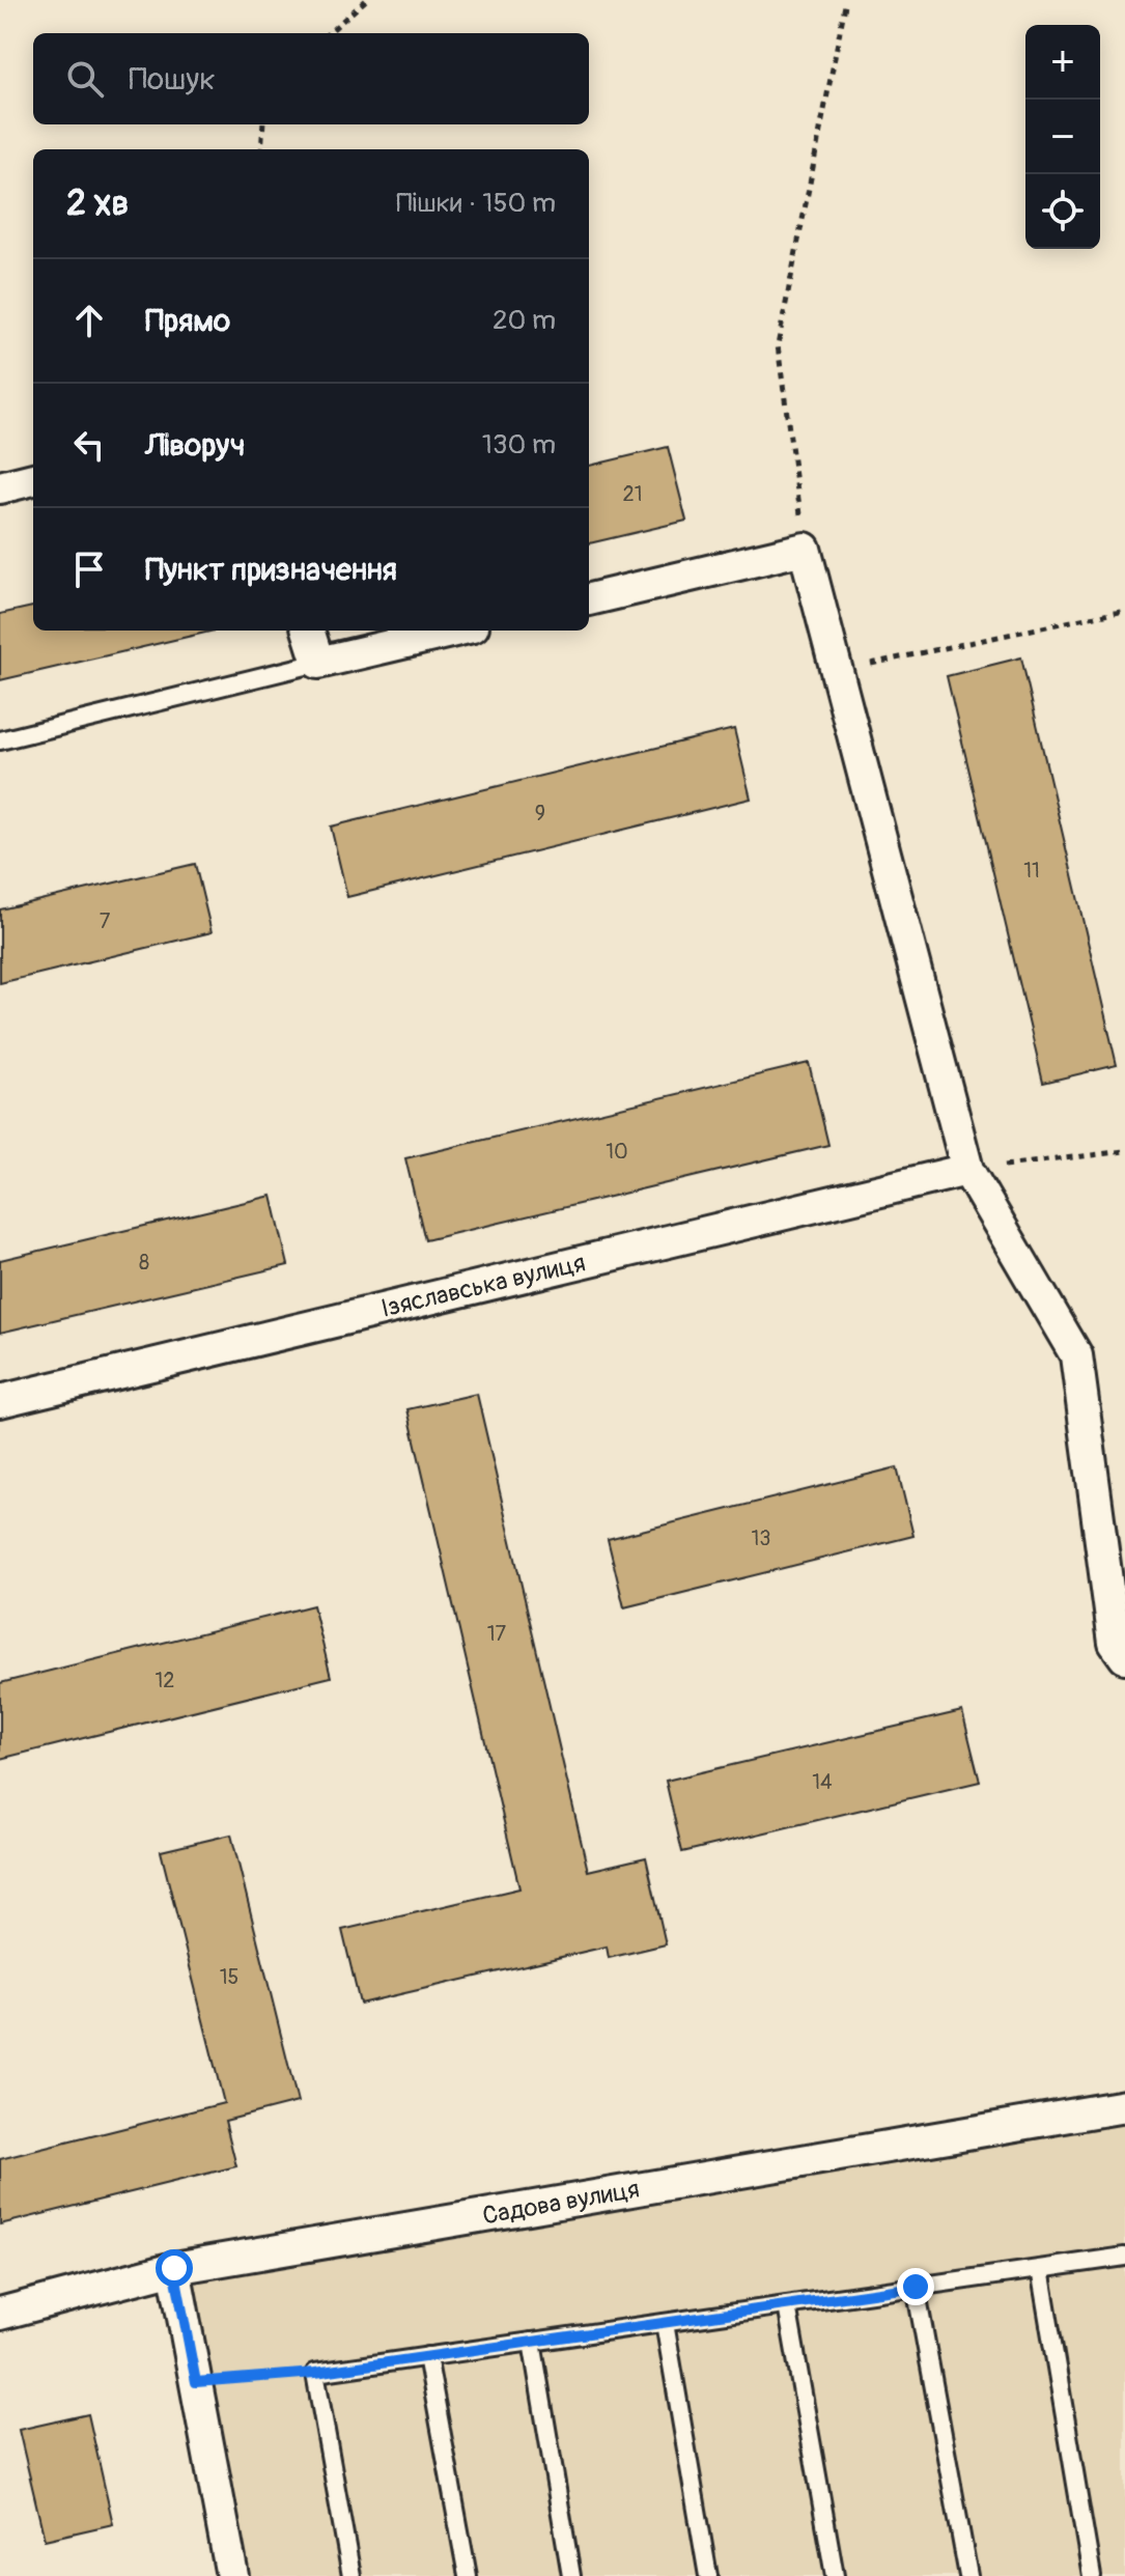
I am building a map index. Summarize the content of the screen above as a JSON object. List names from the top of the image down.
{
  "streets": {
    "street": ["Ізяславська вулиця", "Садова вулиця"]
  },
  "house_numbers": [
    "21",
    "9",
    "11",
    "7",
    "10",
    "8",
    "13",
    "17",
    "12",
    "14",
    "15"
  ],
  "page": {
    "map_buttons": ["+", "−"],
    "search": "Пошук",
    "heading": ["2 хв", "Пішки · 150 m"],
    "list": [
      ["Прямо", "20 m"],
      ["Ліворуч", "130 m"],
      "Пункт призначення"
    ]
  }
}
